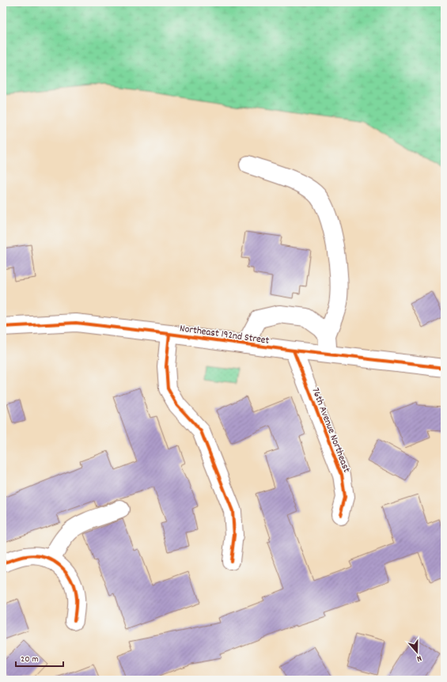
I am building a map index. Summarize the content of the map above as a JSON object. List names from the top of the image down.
{
  "streets": {
    "street": ["Northeast 192nd Street", "76th Avenue Northeast"]
  },
  "crossings": [
    ["Northeast 192nd Street", "76th Avenue Northeast"]
  ],
  "scale_bar": "20 m",
  "north": "bottom"
}
